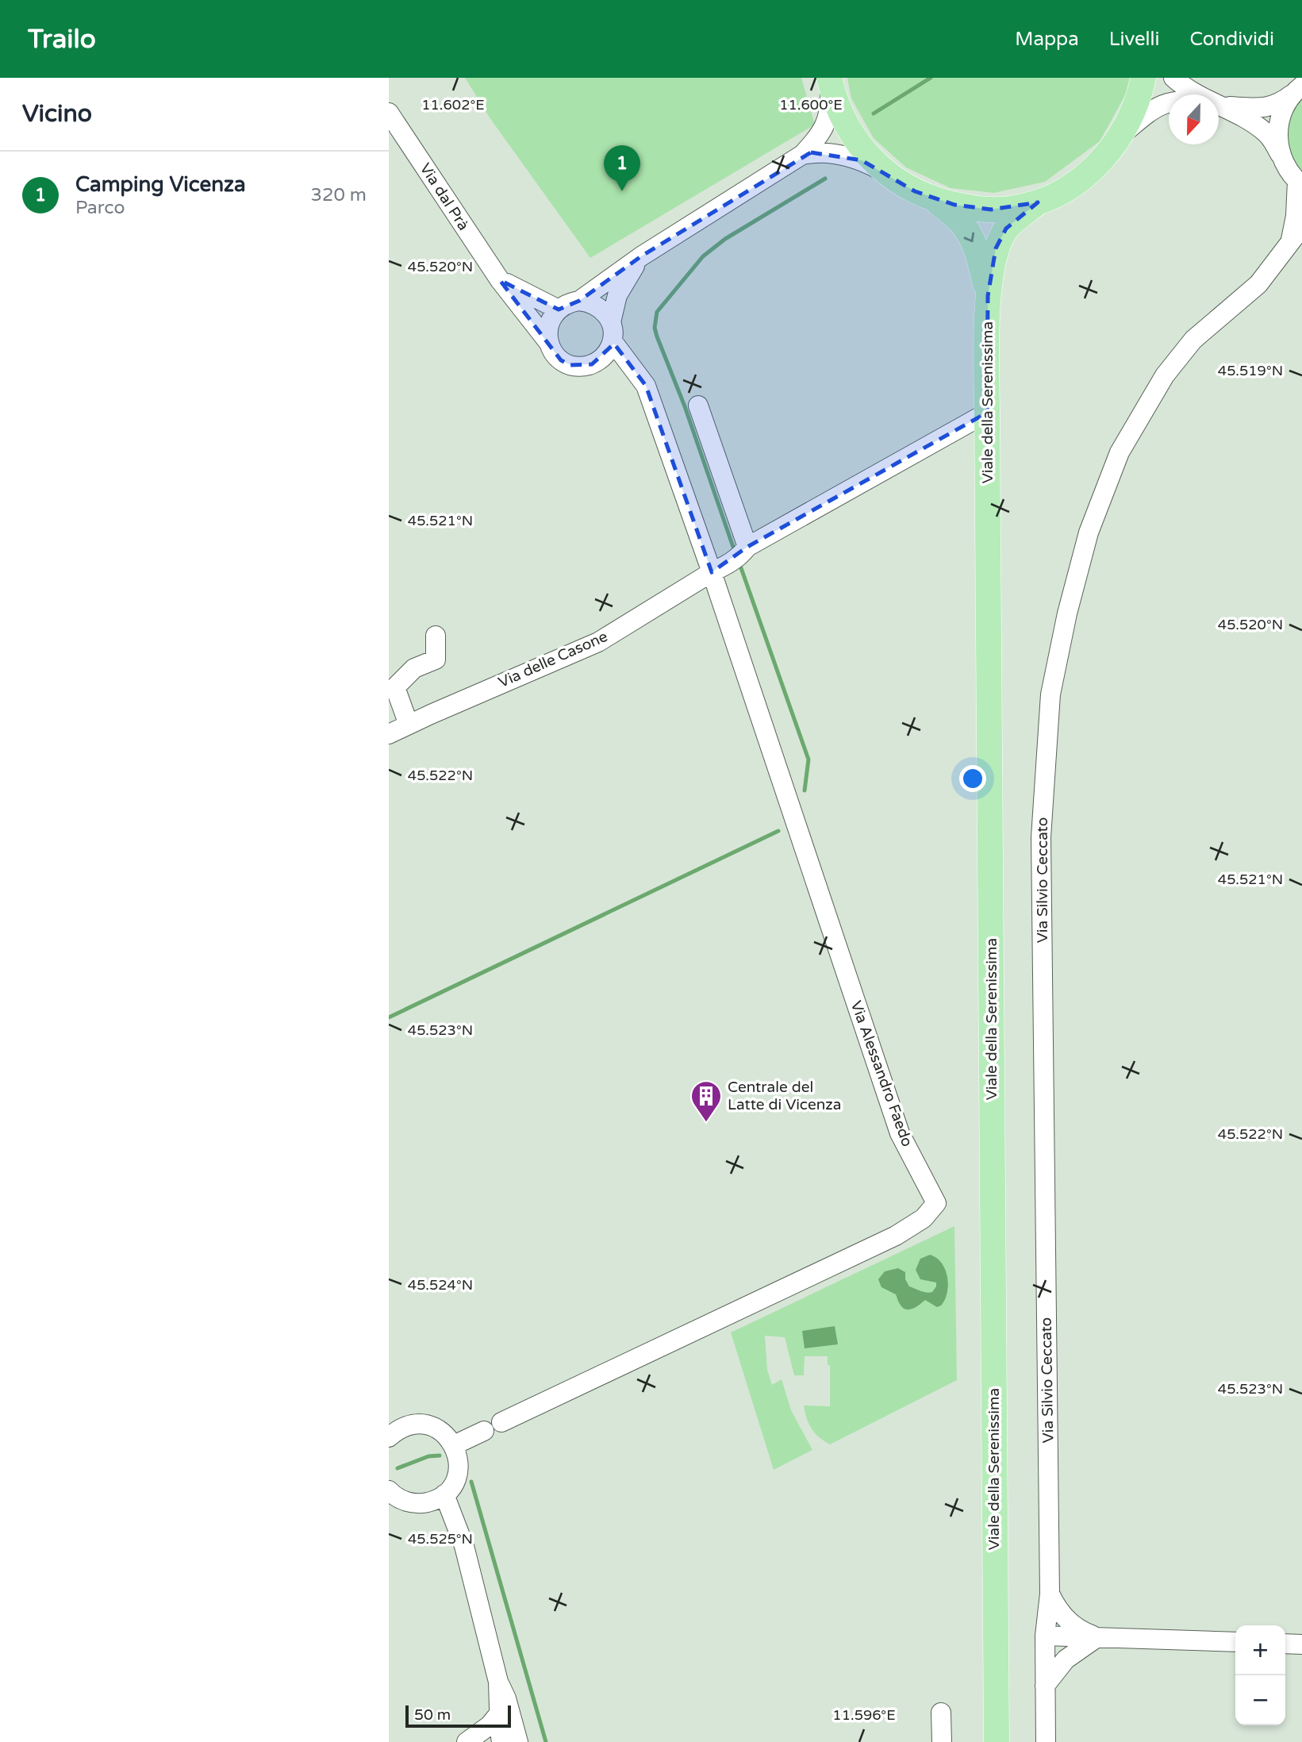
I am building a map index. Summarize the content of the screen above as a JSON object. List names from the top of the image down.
{
  "streets": {
    "main road": ["Viale della Serenissima"],
    "street": [
      "Via dal Prà",
      "Via delle Casone",
      "Via Silvio Ceccato",
      "Via Alessandro Faedo"
    ]
  },
  "crossings": [
    ["Viale della Serenissima", "Via delle Casone"],
    ["Via delle Casone", "Via Alessandro Faedo"]
  ],
  "places": {
    "building": ["Centrale del Latte di Vicenza"]
  },
  "scale_bar": "50 m",
  "north": "bottom",
  "page": {
    "header": "Trailo",
    "nav": ["Mappa", "Livelli", "Condividi"],
    "heading": "Vicino",
    "pins": "1",
    "list": [
      {
        "mark": "1",
        "name": "Camping Vicenza",
        "note": "Parco",
        "value": "320 m"
      }
    ],
    "map_buttons": ["+", "−"],
    "scale": "50 m"
  },
  "coordinates": [
    "11.602°E",
    "11.600°E",
    "45.520°N",
    "45.519°N",
    "45.521°N",
    "45.522°N",
    "45.523°N",
    "45.524°N",
    "45.525°N",
    "11.596°E"
  ]
}
